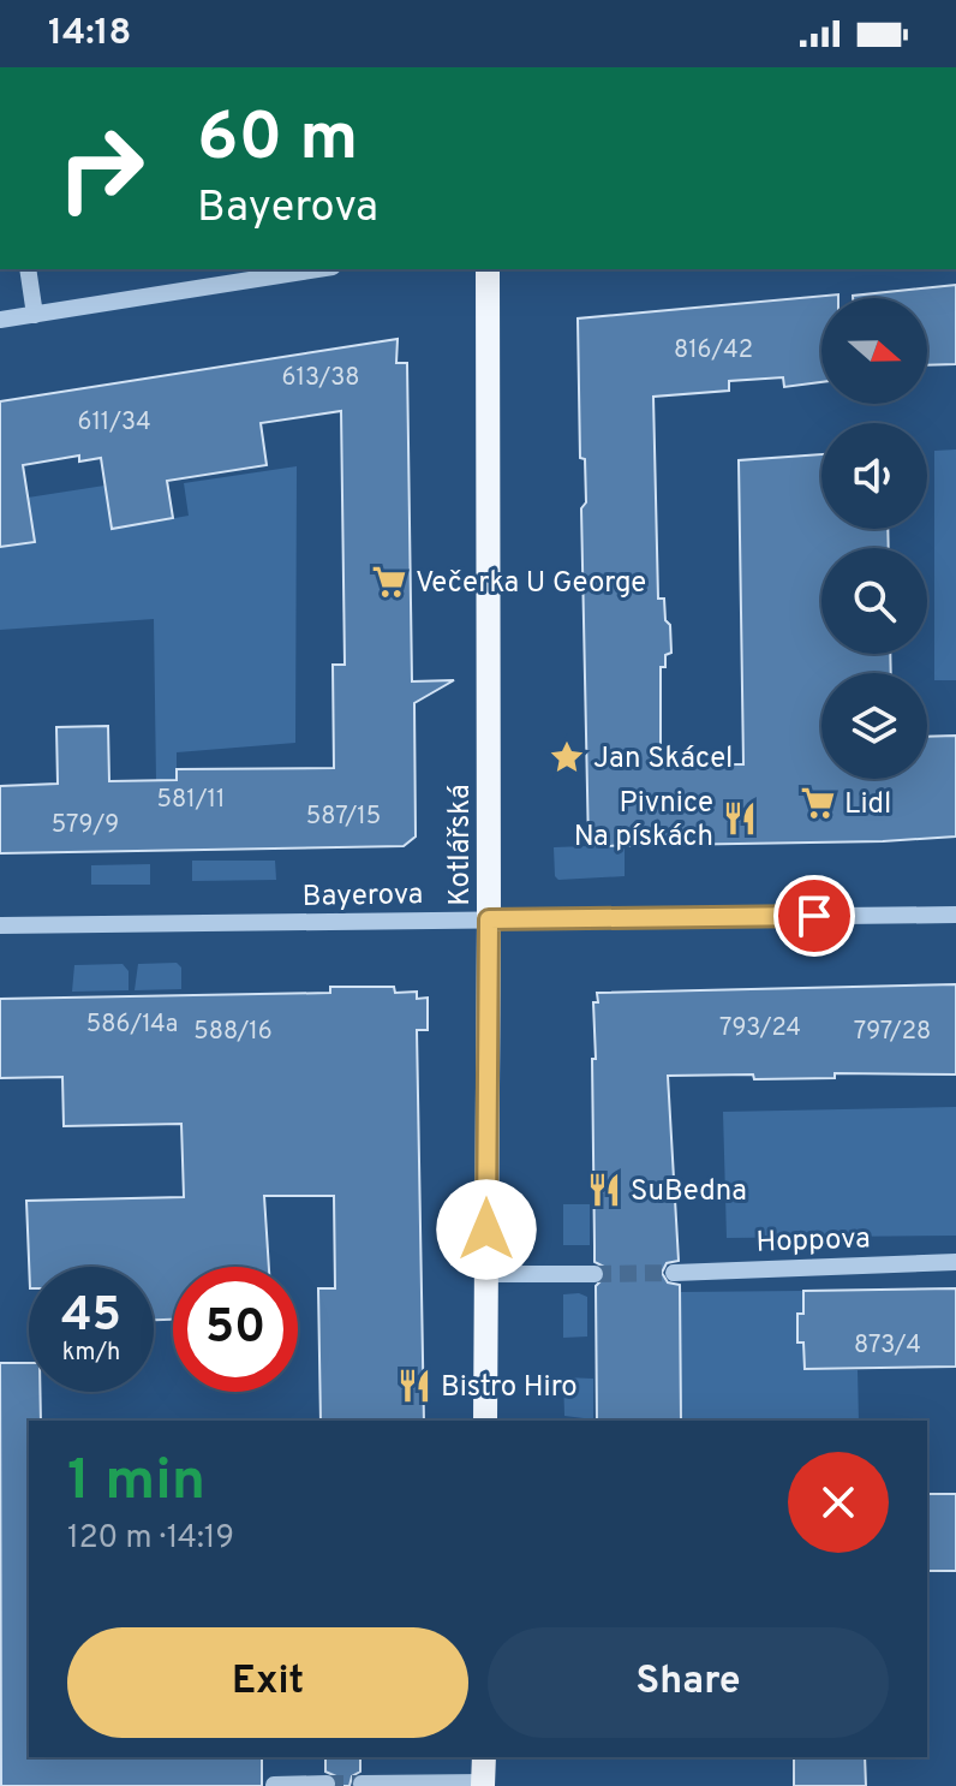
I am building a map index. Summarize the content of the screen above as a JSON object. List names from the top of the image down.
{
  "streets": {
    "main road": ["Kotlářská"],
    "street": ["Bayerova", "Hoppova"]
  },
  "crossings": [
    ["Kotlářská", "Bayerova"]
  ],
  "places": {
    "supermarket": ["Večerka U George", "Lidl"],
    "place": ["Jan Skácel"],
    "restaurant": ["Pivnice Na pískách", "SuBedna", "Bistro Hiro"]
  },
  "house_numbers": [
    "816/42",
    "613/38",
    "611/34",
    "581/11",
    "587/15",
    "579/9",
    "586/14a",
    "793/24",
    "588/16",
    "797/28",
    "873/4"
  ],
  "north": "right",
  "page": {
    "status": "14:18",
    "turn": ["60 m", "Bayerova"],
    "speed": "45 km/h",
    "limit": "50",
    "heading": ["1 min", "120 m · 14:19"],
    "buttons": ["Exit", "Share"]
  }
}
